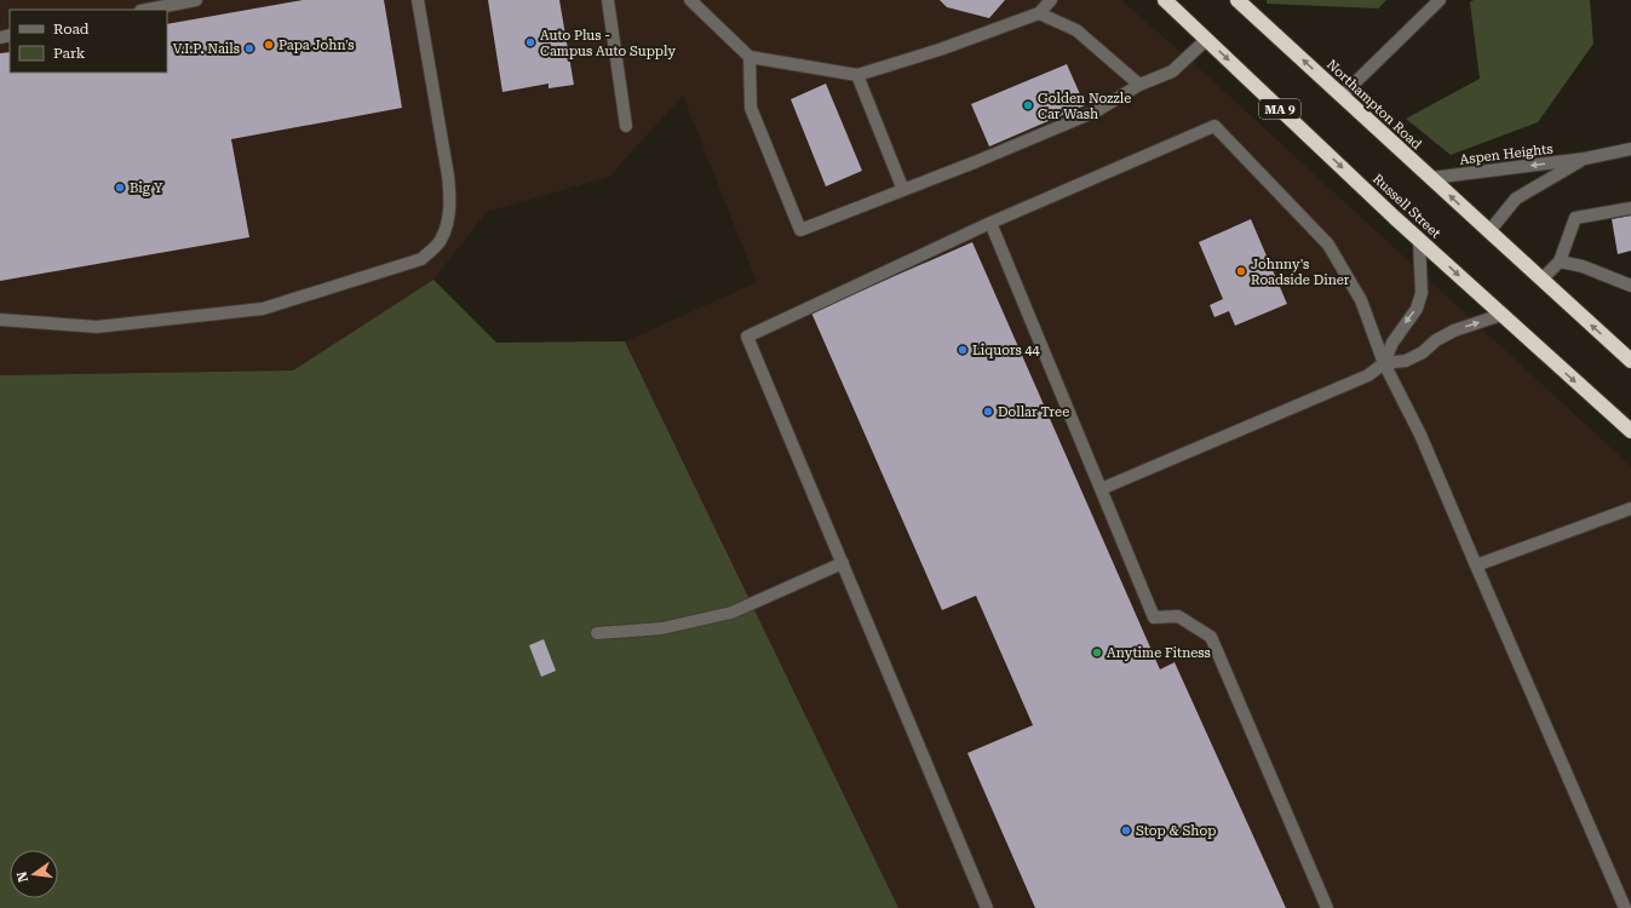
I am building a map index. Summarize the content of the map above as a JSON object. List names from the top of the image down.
{
  "streets": {
    "highway": ["Northampton Road", "MA 9", "Russell Street"],
    "street": ["Aspen Heights"]
  },
  "crossings": [
    ["Northampton Road", "Aspen Heights"]
  ],
  "one_way": ["Northampton Road", "Aspen Heights"],
  "places": [
    "Auto Plus - Campus Auto Supply",
    "Papa John's",
    "V.I.P. Nails",
    "Golden Nozzle Car Wash",
    "Big Y",
    "Johnny's Roadside Diner",
    "Liquors 44",
    "Dollar Tree",
    "Anytime Fitness",
    "Stop & Shop"
  ],
  "legend": ["Road", "Park"],
  "north": "left"
}
